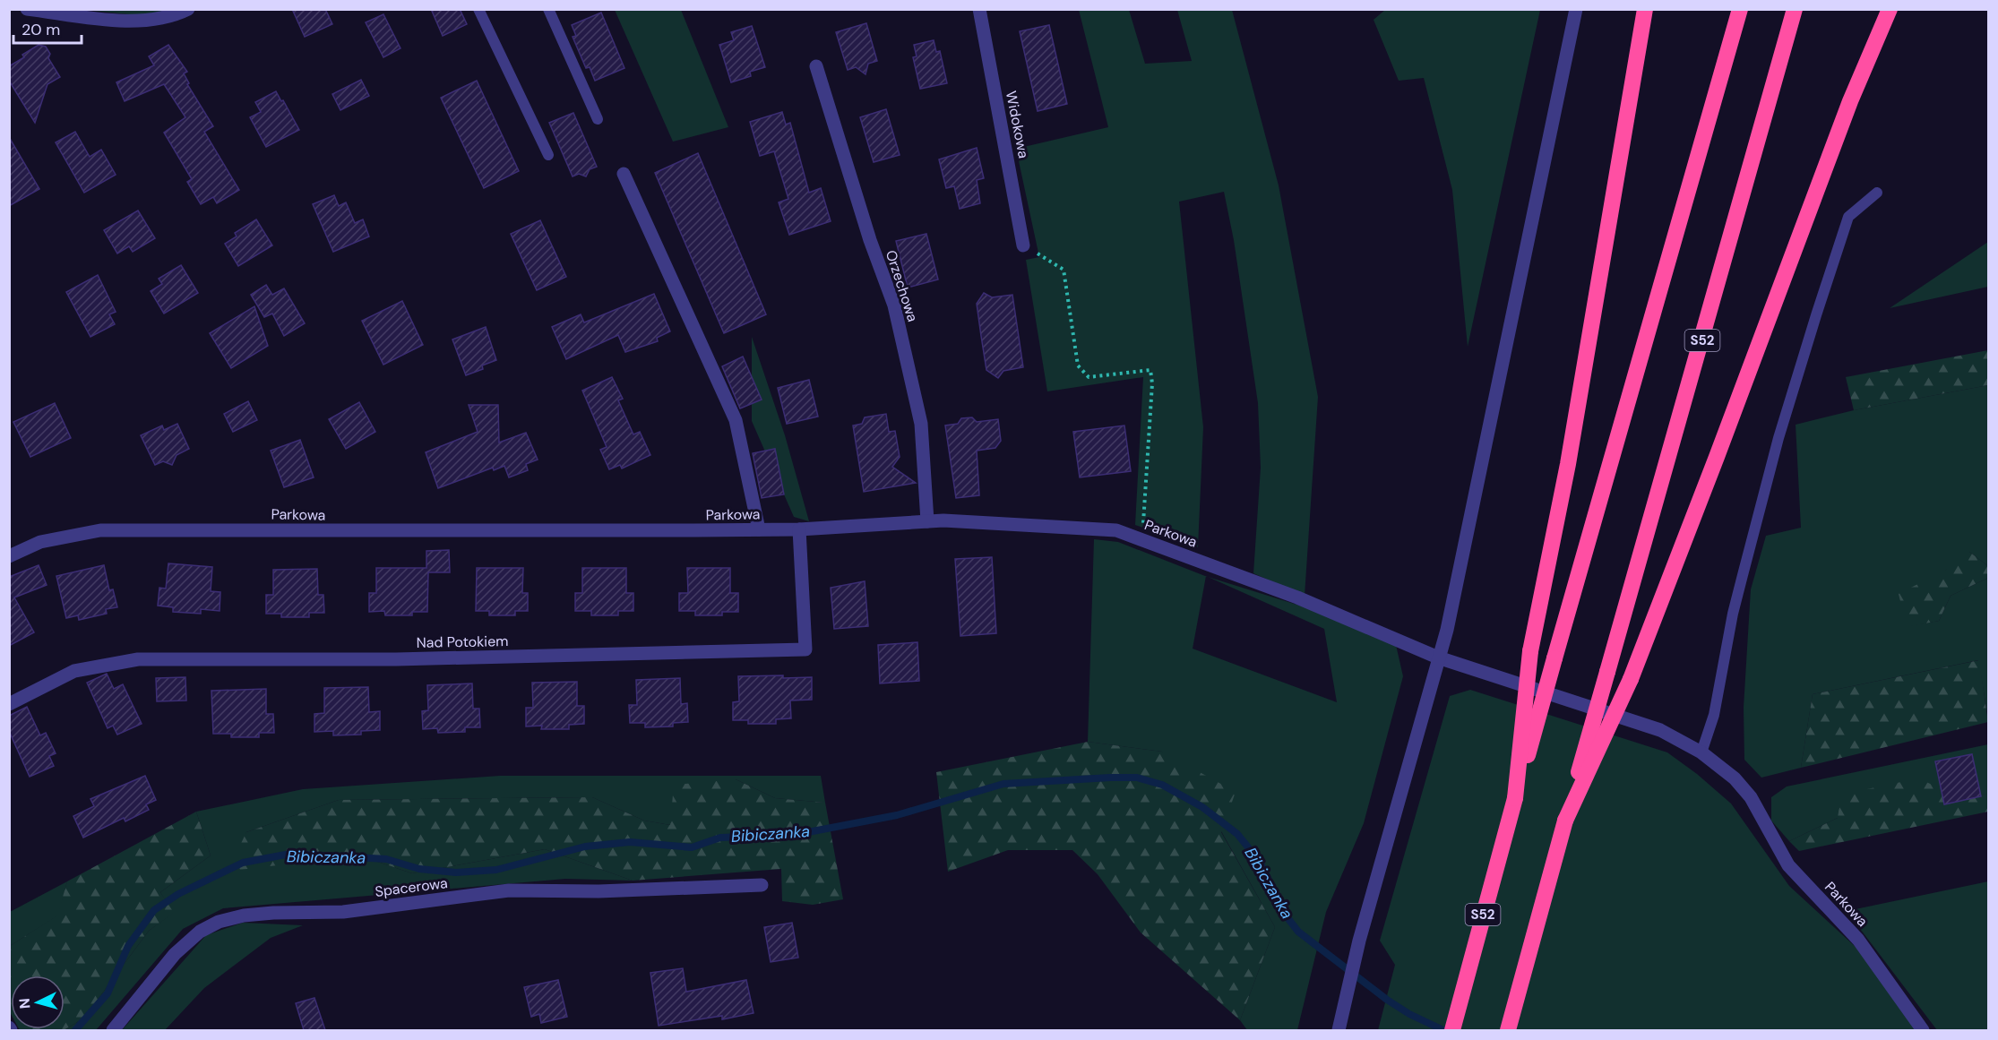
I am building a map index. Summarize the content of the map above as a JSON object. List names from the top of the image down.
{
  "streets": {
    "highway": ["S52"],
    "street": [
      "Widokowa",
      "Orzechowa",
      "Parkowa",
      "Nad Potokiem",
      "Spacerowa"
    ]
  },
  "crossings": [
    ["Orzechowa", "Parkowa"],
    ["Parkowa", "Nad Potokiem"]
  ],
  "water": ["Bibiczanka"],
  "scale_bar": "20 m",
  "north": "left"
}
